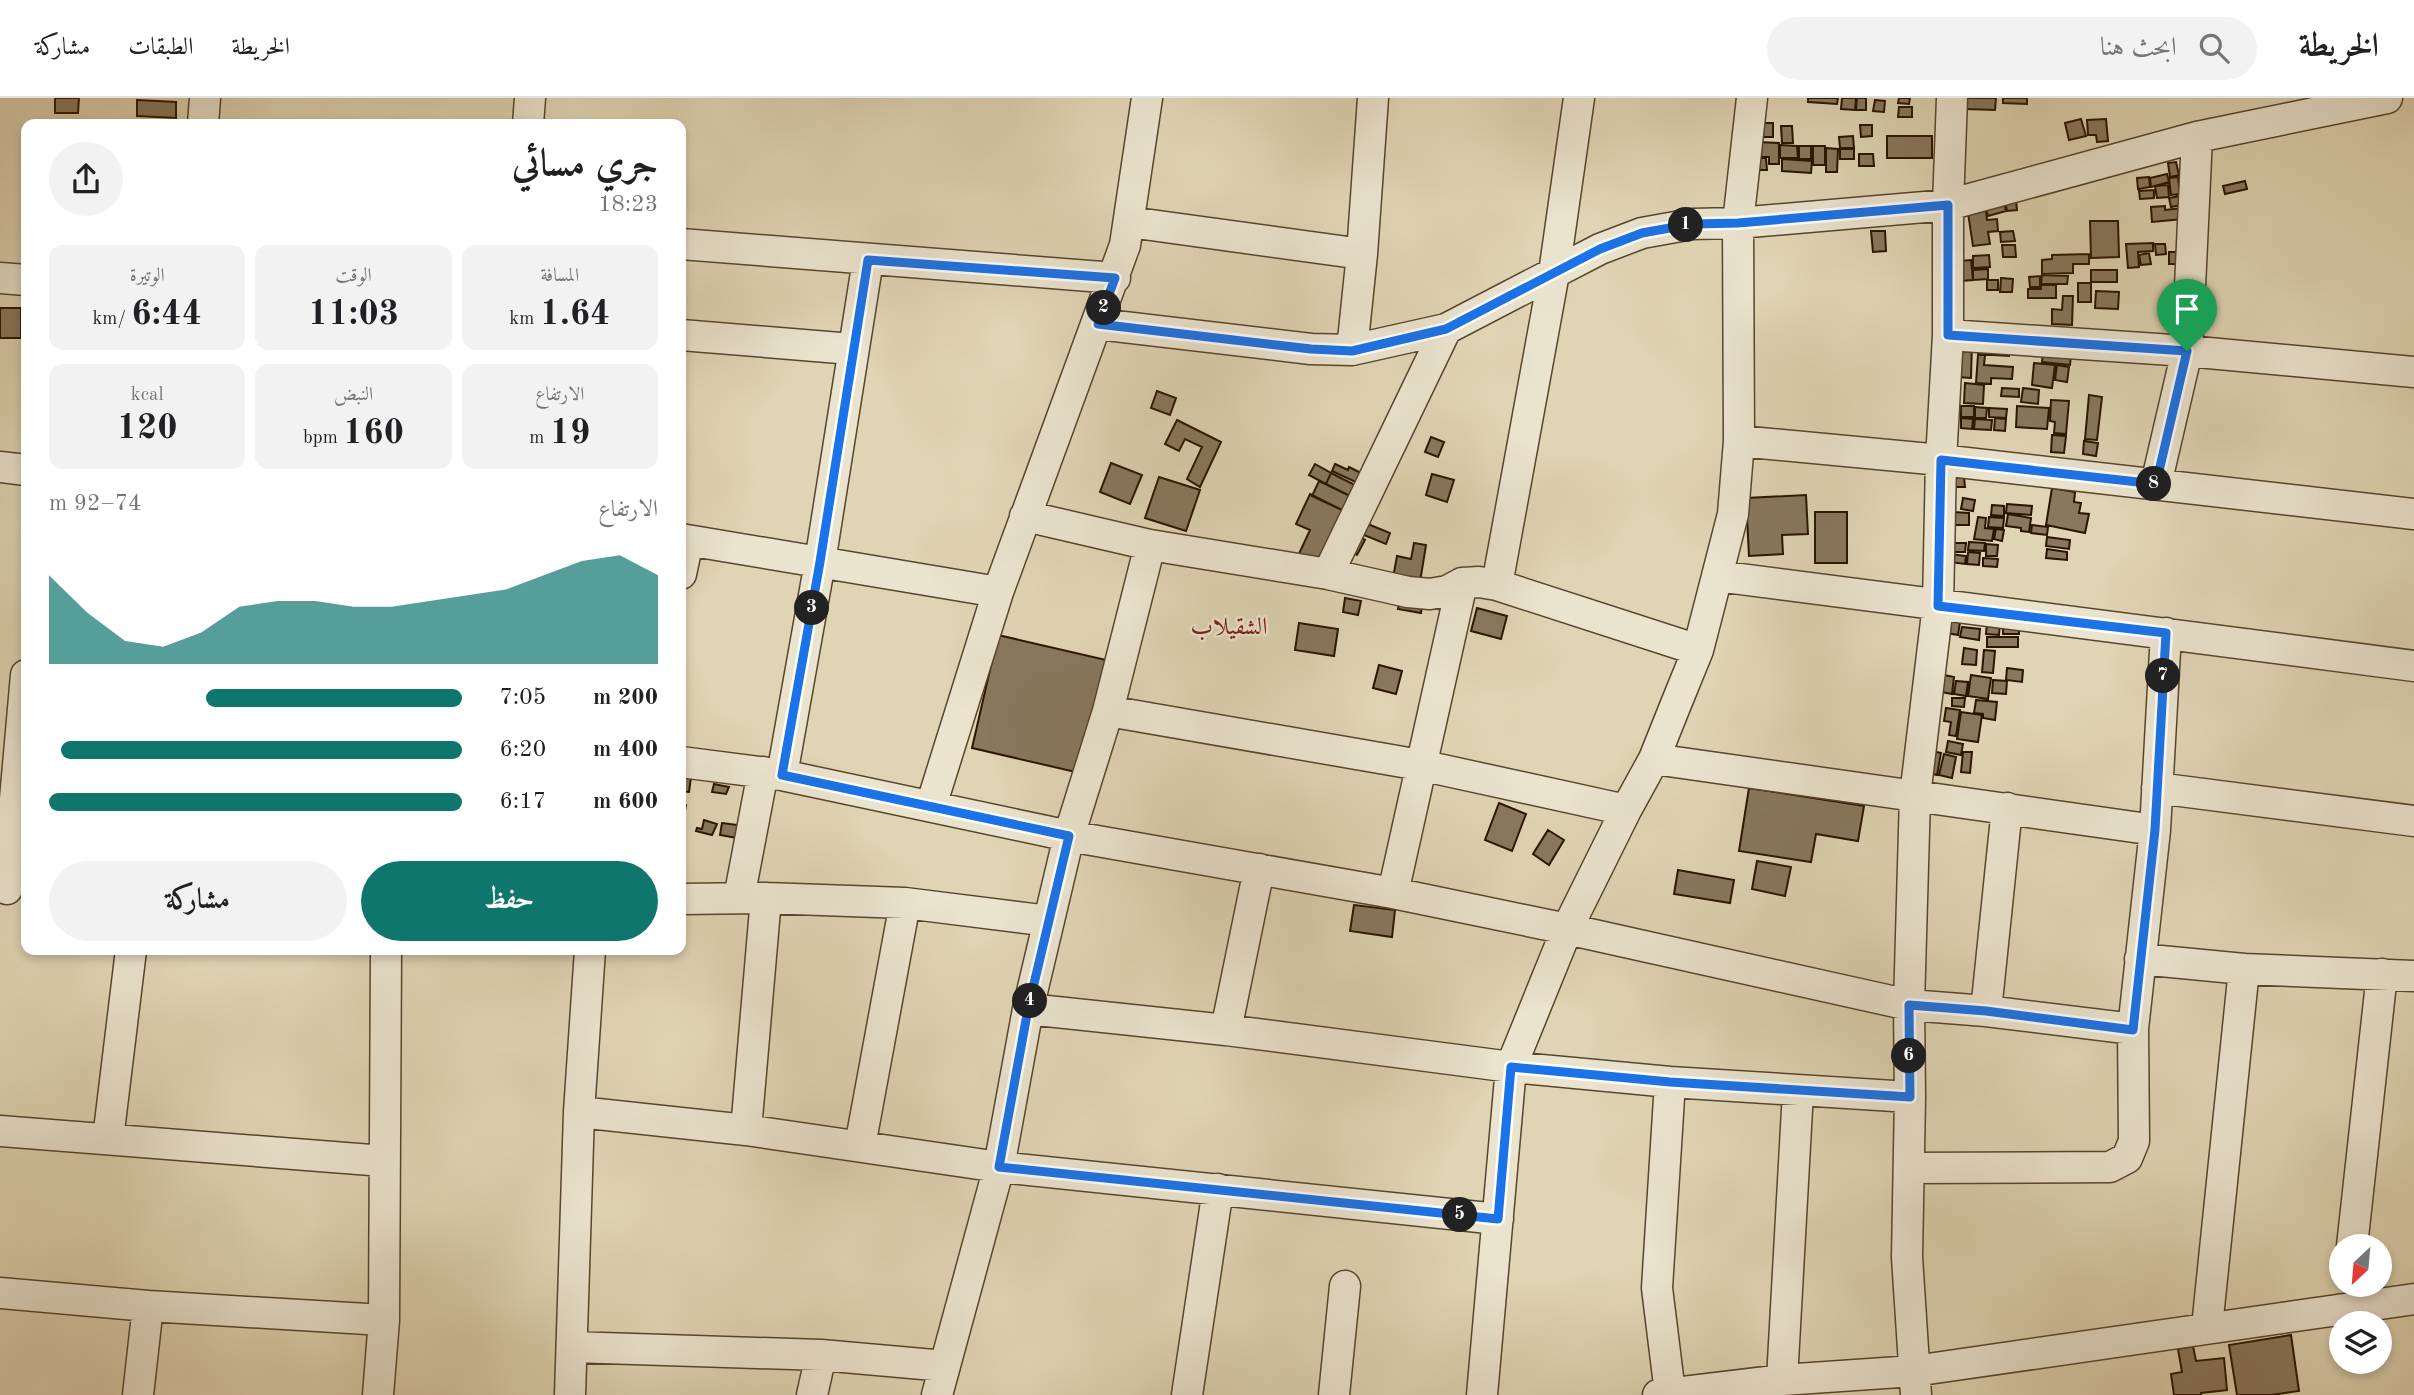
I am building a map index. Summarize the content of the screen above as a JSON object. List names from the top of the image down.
{
  "districts": ["الشقيلاب"],
  "north": "bottom left",
  "page": {
    "header": "الخريطة",
    "search": "ابحث هنا",
    "nav": ["الخريطة", "الطبقات", "مشاركة"],
    "heading": ["جري مسائي", "18:23"],
    "pins": [
      "1",
      "2",
      "8",
      "3",
      "7",
      "4",
      "6",
      "5"
    ],
    "stats": [
      ["المسافة", "1.64 km"],
      ["الوقت", "11:03"],
      ["الوتيرة", "6:44 /km"],
      ["الارتفاع", "19 m"],
      ["النبض", "160 bpm"],
      ["kcal", "120"]
    ],
    "chart": ["الارتفاع", "74–92 m"],
    "list": [
      {
        "name": "200 m",
        "note": "7:05"
      },
      {
        "name": "400 m",
        "note": "6:20"
      },
      {
        "name": "600 m",
        "note": "6:17"
      }
    ],
    "buttons": ["حفظ", "مشاركة"]
  }
}
